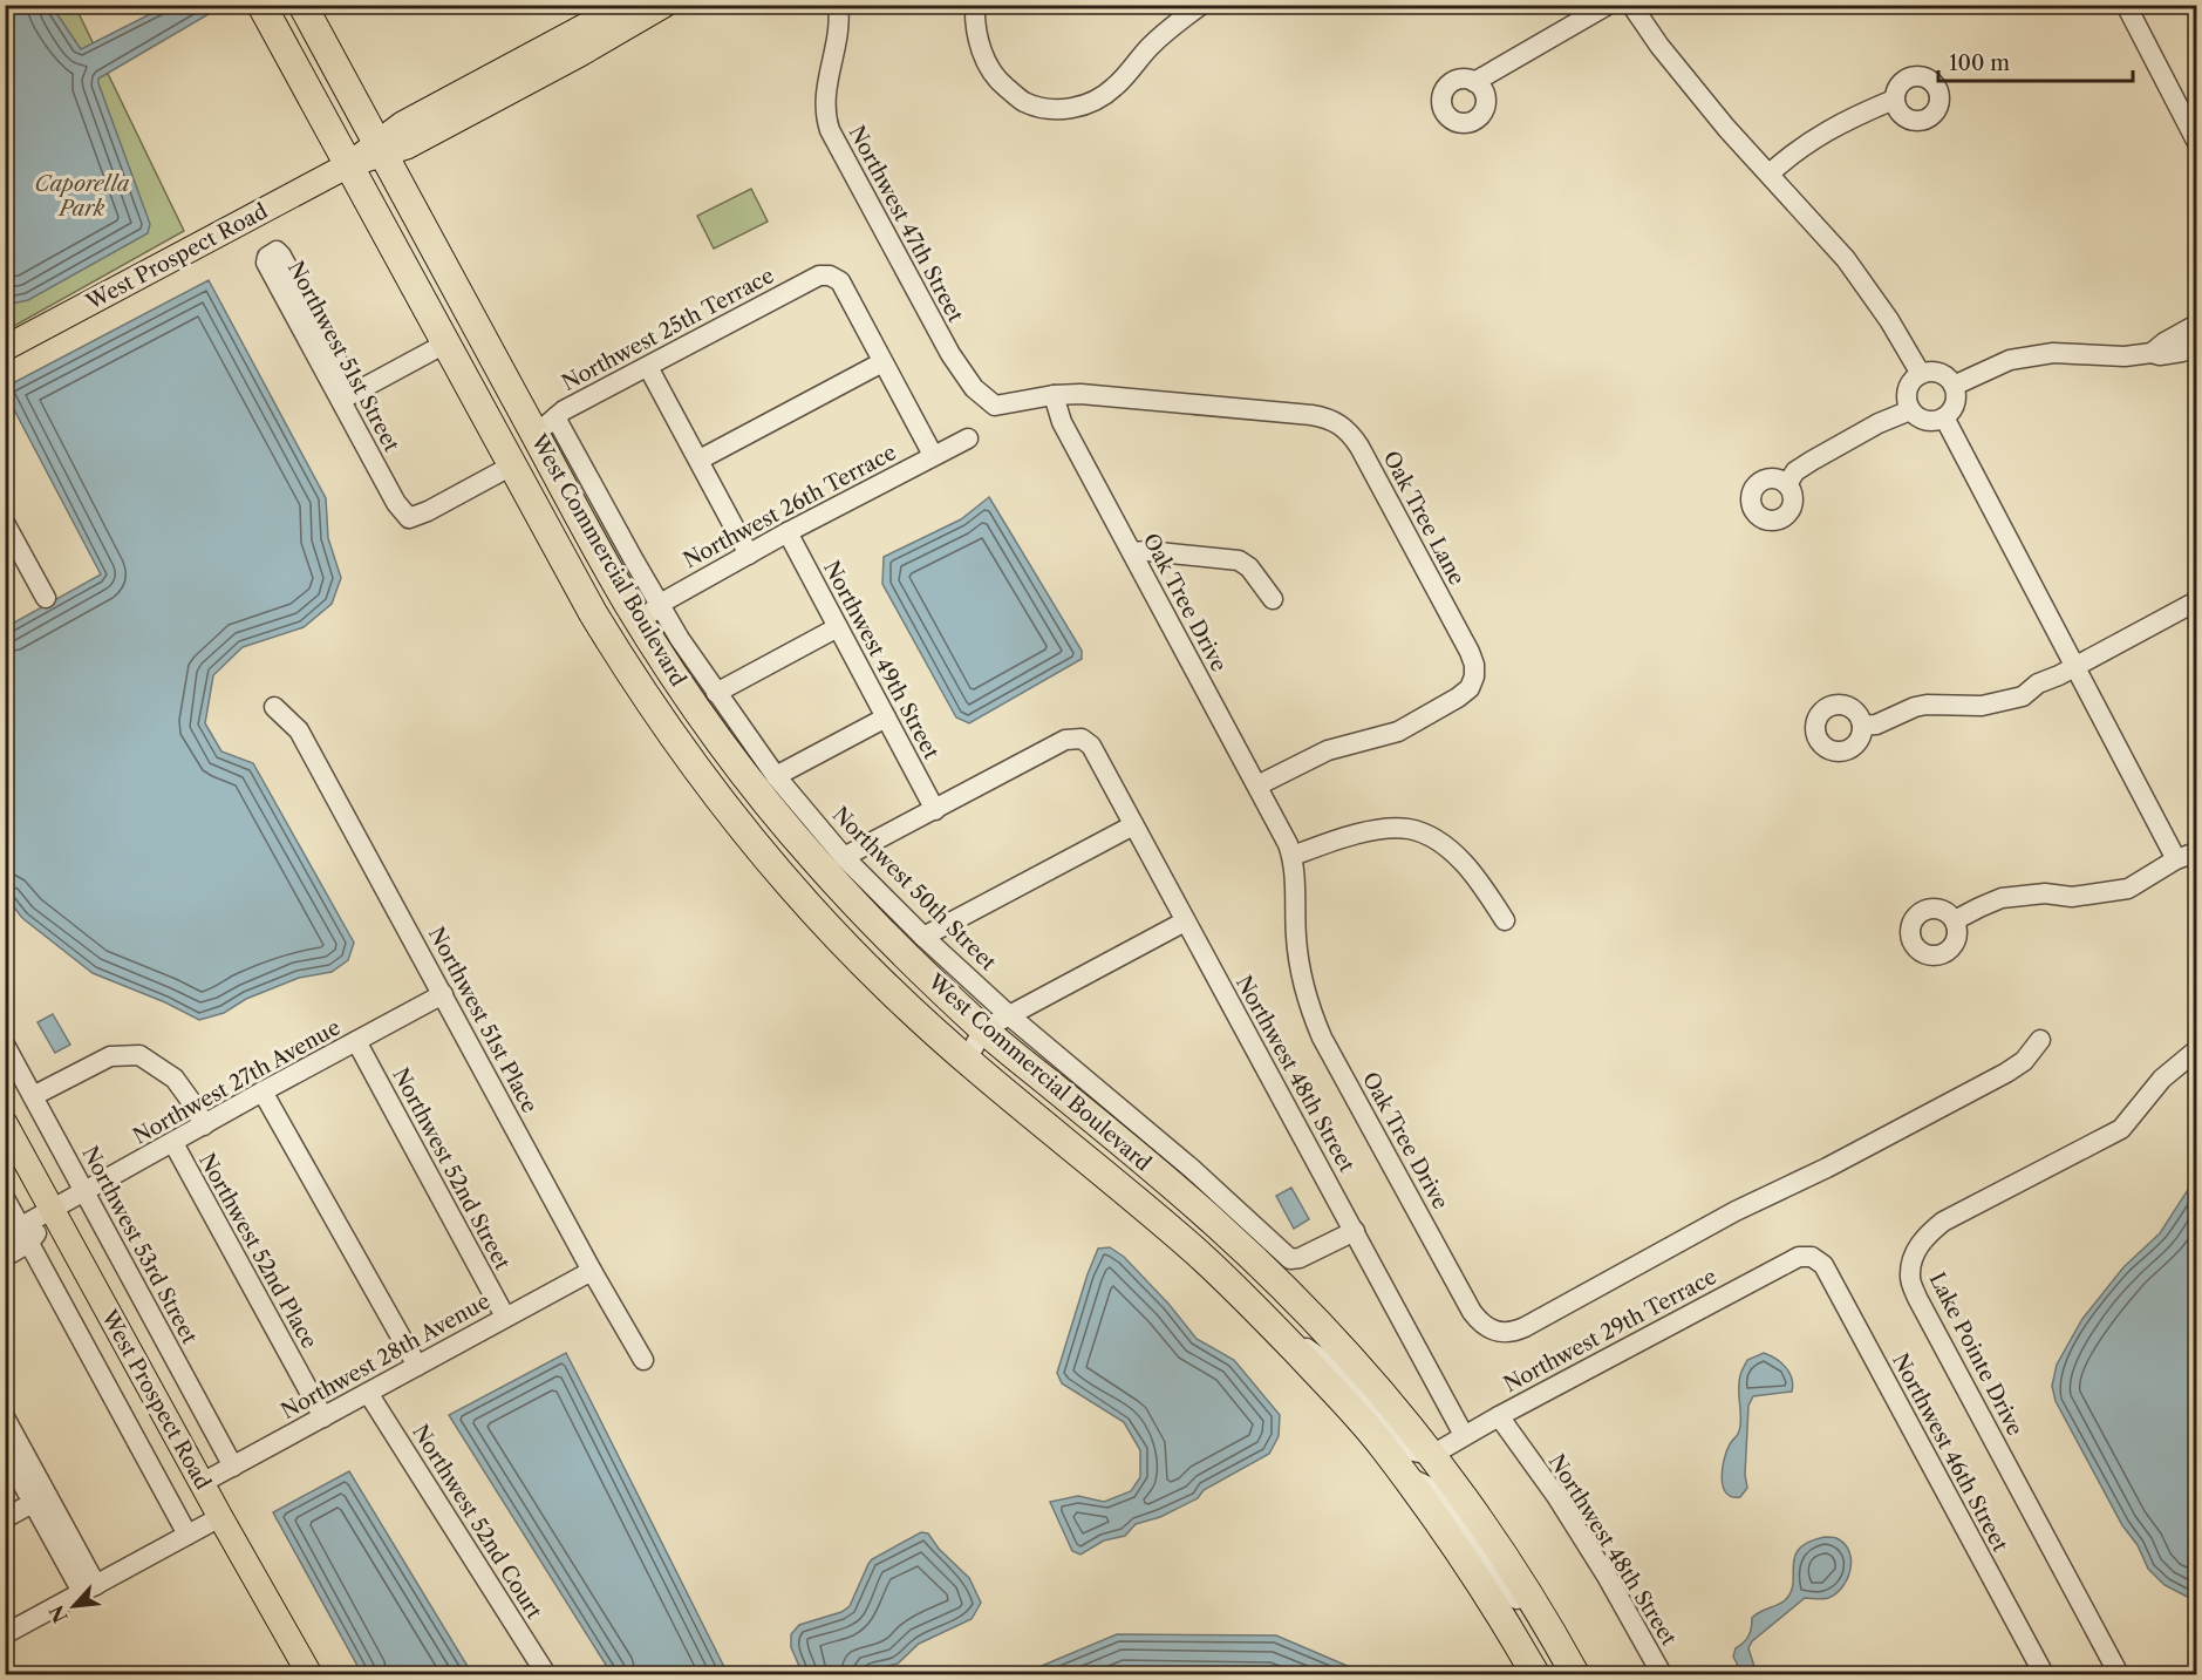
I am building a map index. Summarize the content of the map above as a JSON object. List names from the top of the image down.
{
  "streets": {
    "highway": ["West Commercial Boulevard"],
    "main road": ["West Prospect Road"],
    "street": [
      "Northwest 47th Street",
      "Northwest 25th Terrace",
      "Northwest 51st Street",
      "Northwest 26th Terrace",
      "Oak Tree Lane",
      "Oak Tree Drive",
      "Northwest 49th Street",
      "Northwest 50th Street",
      "Northwest 51st Place",
      "Northwest 48th Street",
      "Northwest 27th Avenue",
      "Northwest 52nd Street",
      "Northwest 53rd Street",
      "Northwest 52nd Place",
      "Northwest 29th Terrace",
      "Lake Pointe Drive",
      "Northwest 28th Avenue",
      "Northwest 46th Street",
      "Northwest 52nd Court"
    ]
  },
  "crossings": [
    ["Northwest 47th Street", "Oak Tree Lane"],
    ["Northwest 47th Street", "Oak Tree Drive"],
    ["West Prospect Road", "West Commercial Boulevard"],
    ["West Prospect Road", "Northwest 27th Avenue"],
    ["West Prospect Road", "Northwest 28th Avenue"],
    ["Northwest 25th Terrace", "West Commercial Boulevard"],
    ["Northwest 25th Terrace", "Northwest 50th Street"],
    ["Northwest 51st Street", "West Commercial Boulevard"],
    ["Northwest 26th Terrace", "West Commercial Boulevard"],
    ["Northwest 26th Terrace", "Northwest 49th Street"],
    ["Northwest 26th Terrace", "Northwest 50th Street"],
    ["Oak Tree Lane", "Oak Tree Drive"],
    ["West Commercial Boulevard", "Northwest 50th Street"],
    ["West Commercial Boulevard", "Northwest 29th Terrace"],
    ["Northwest 49th Street", "Northwest 48th Street"],
    ["Northwest 50th Street", "Northwest 48th Street"],
    ["Northwest 51st Place", "Northwest 27th Avenue"],
    ["Northwest 51st Place", "Northwest 28th Avenue"],
    ["Northwest 48th Street", "Northwest 29th Terrace"],
    ["Northwest 27th Avenue", "Northwest 52nd Street"],
    ["Northwest 27th Avenue", "Northwest 53rd Street"],
    ["Northwest 27th Avenue", "Northwest 52nd Place"],
    ["Northwest 52nd Street", "Northwest 28th Avenue"],
    ["Northwest 53rd Street", "Northwest 28th Avenue"],
    ["Northwest 52nd Place", "Northwest 28th Avenue"],
    ["Northwest 29th Terrace", "Northwest 46th Street"],
    ["Northwest 28th Avenue", "Northwest 52nd Court"]
  ],
  "parks": ["Caporella Park"],
  "scale_bar": "100 m",
  "north": "bottom left"
}
